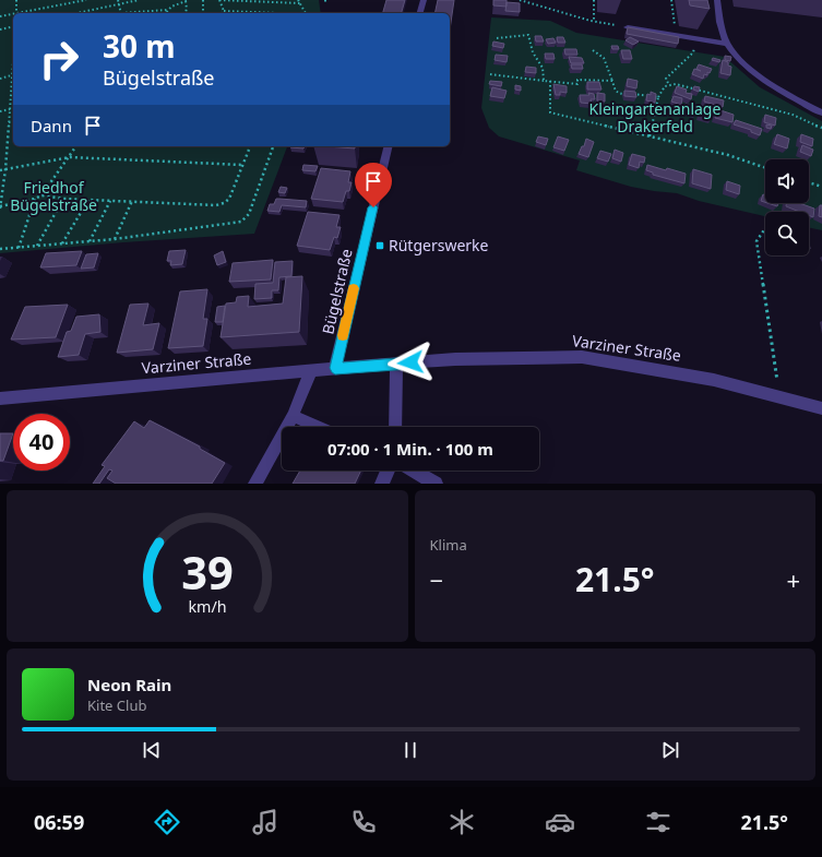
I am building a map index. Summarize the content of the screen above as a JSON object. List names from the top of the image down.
{
  "streets": {
    "street": ["Bügelstraße", "Varziner Straße"]
  },
  "crossings": [
    ["Bügelstraße", "Varziner Straße"]
  ],
  "parks": ["Kleingartenanlage Drakerfeld", "Friedhof Bügelstraße"],
  "places": {
    "transit": ["Rütgerswerke"]
  },
  "page": {
    "turn": ["30 m", "Bügelstraße"],
    "then": "Dann",
    "limit": "40",
    "trip": "07:00 · 1 Min. · 100 m",
    "tile": "Klima",
    "heat": ["−", "21.5°", "+"],
    "song": ["Neon Rain", "Kite Club"],
    "tabs": ["06:59", "21.5°"],
    "gauge": ["39", "km/h"]
  }
}
